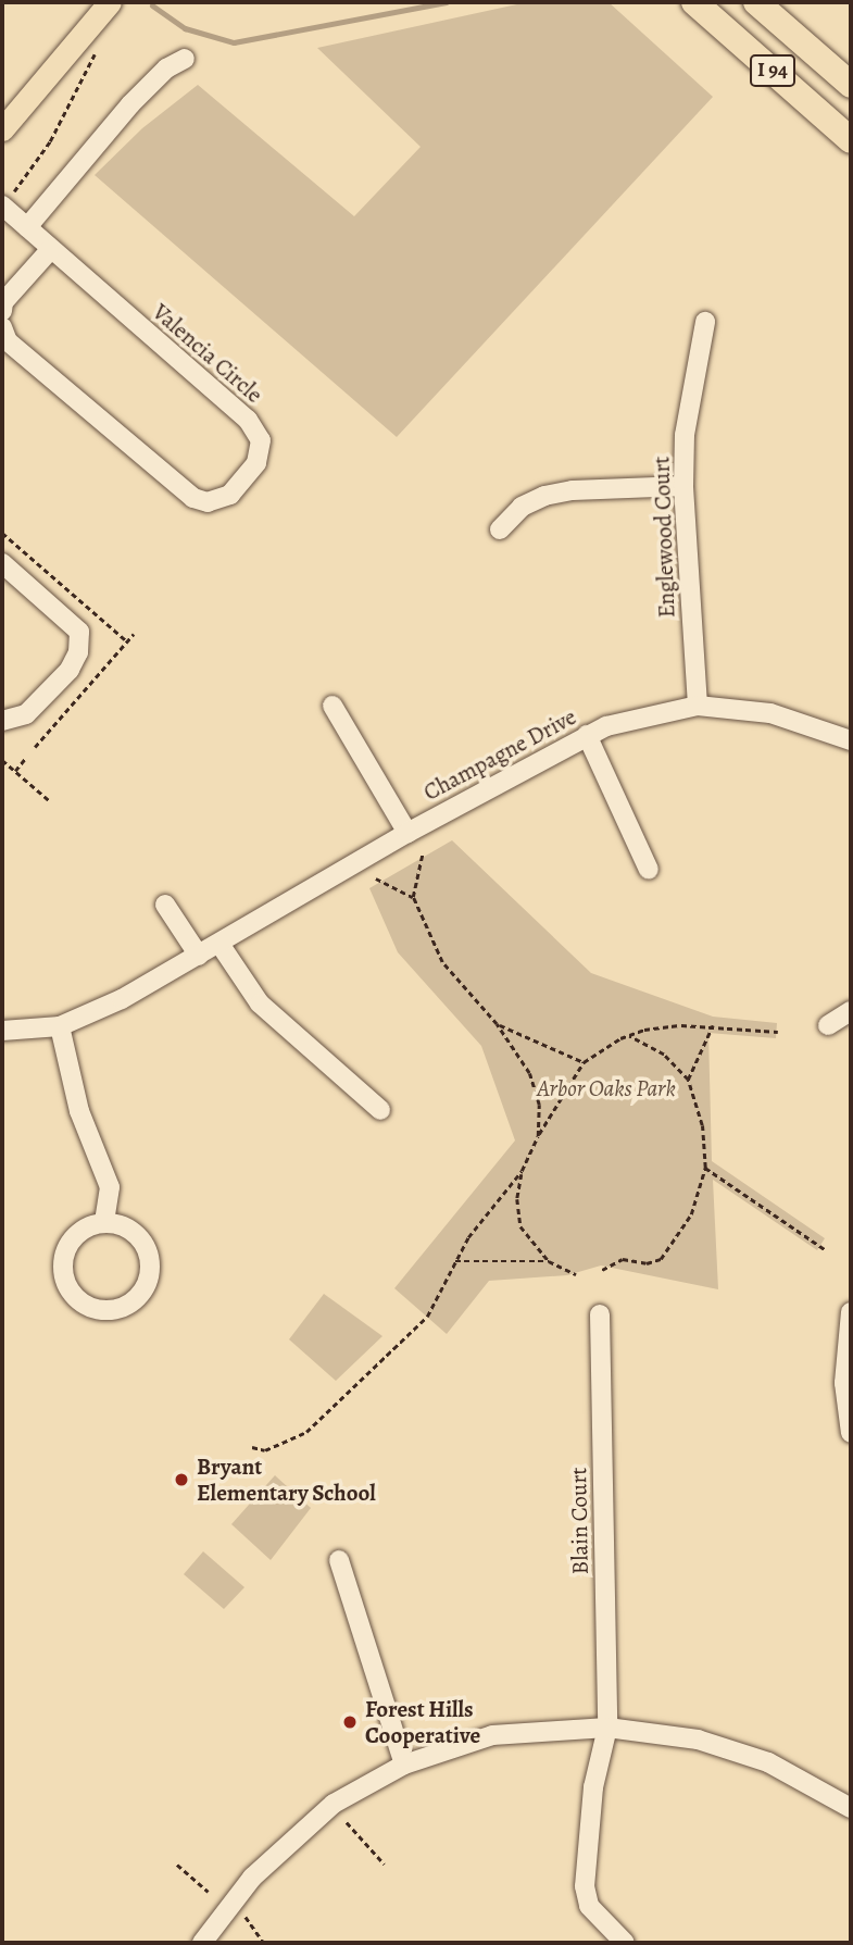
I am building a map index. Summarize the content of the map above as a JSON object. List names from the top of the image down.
{
  "streets": {
    "highway": ["I 94"],
    "street": [
      "Valencia Circle",
      "Englewood Court",
      "Champagne Drive",
      "Blain Court"
    ]
  },
  "crossings": [
    ["Englewood Court", "Champagne Drive"]
  ],
  "parks": ["Arbor Oaks Park"],
  "places": ["Bryant Elementary School", "Forest Hills Cooperative"]
}
